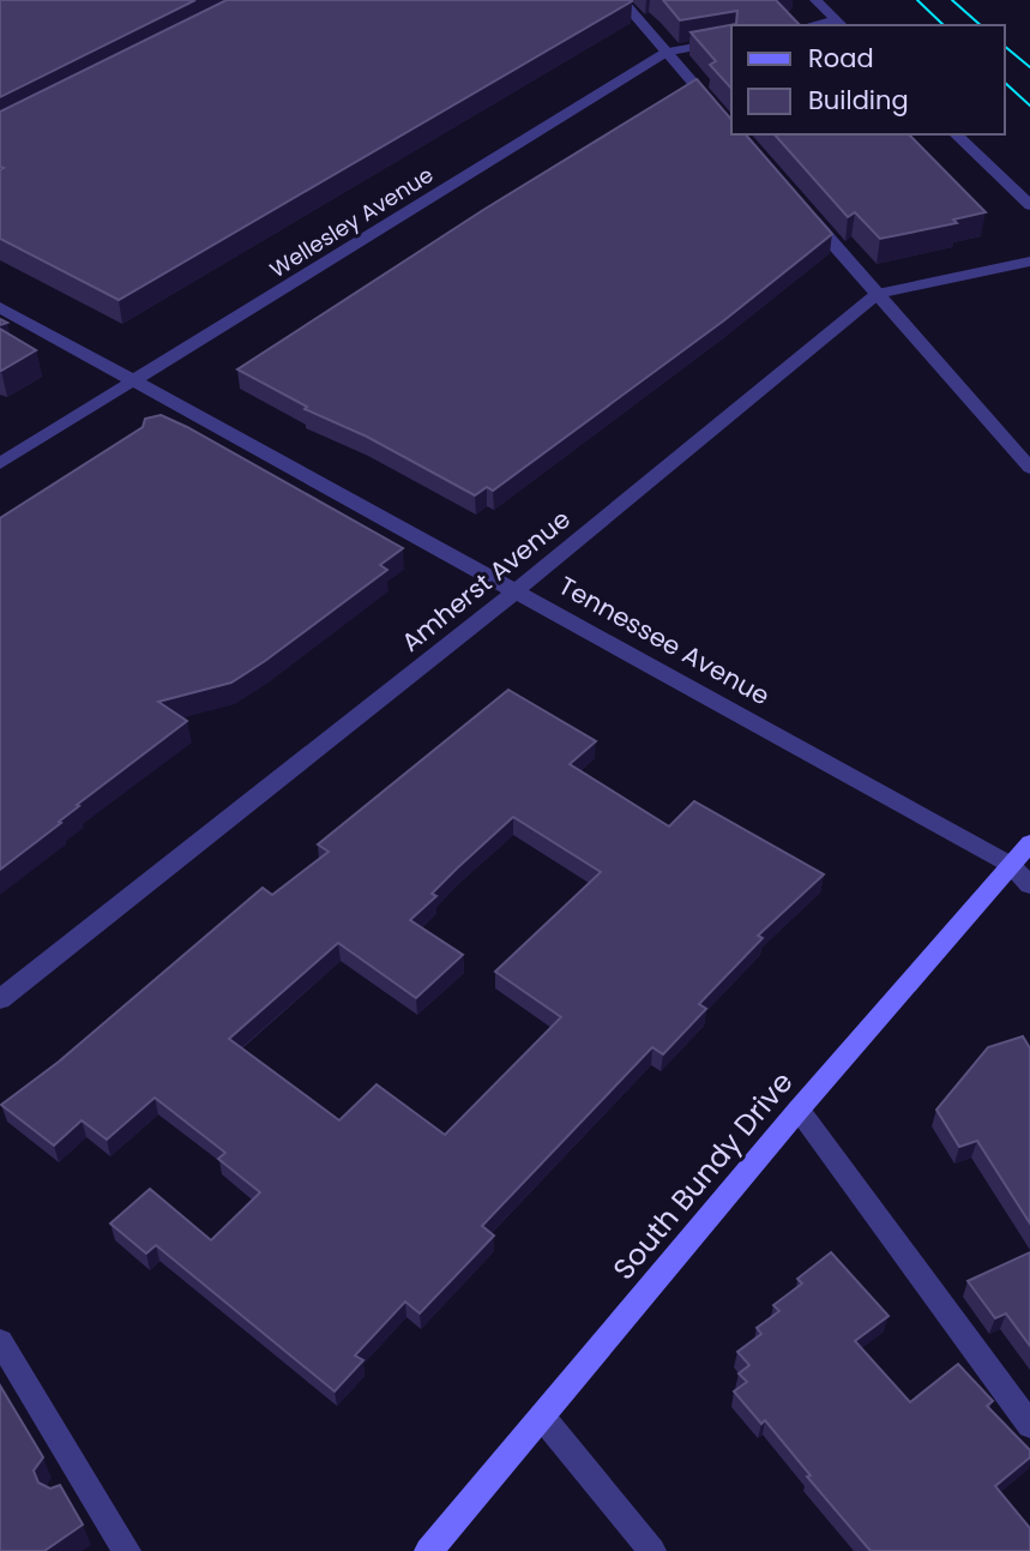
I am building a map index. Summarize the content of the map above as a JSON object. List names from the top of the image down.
{
  "streets": {
    "main road": ["South Bundy Drive"],
    "street": ["Wellesley Avenue", "Amherst Avenue", "Tennessee Avenue"]
  },
  "crossings": [
    ["Wellesley Avenue", "Tennessee Avenue"],
    ["Amherst Avenue", "Tennessee Avenue"],
    ["Tennessee Avenue", "South Bundy Drive"]
  ],
  "legend": ["Road", "Building"]
}
